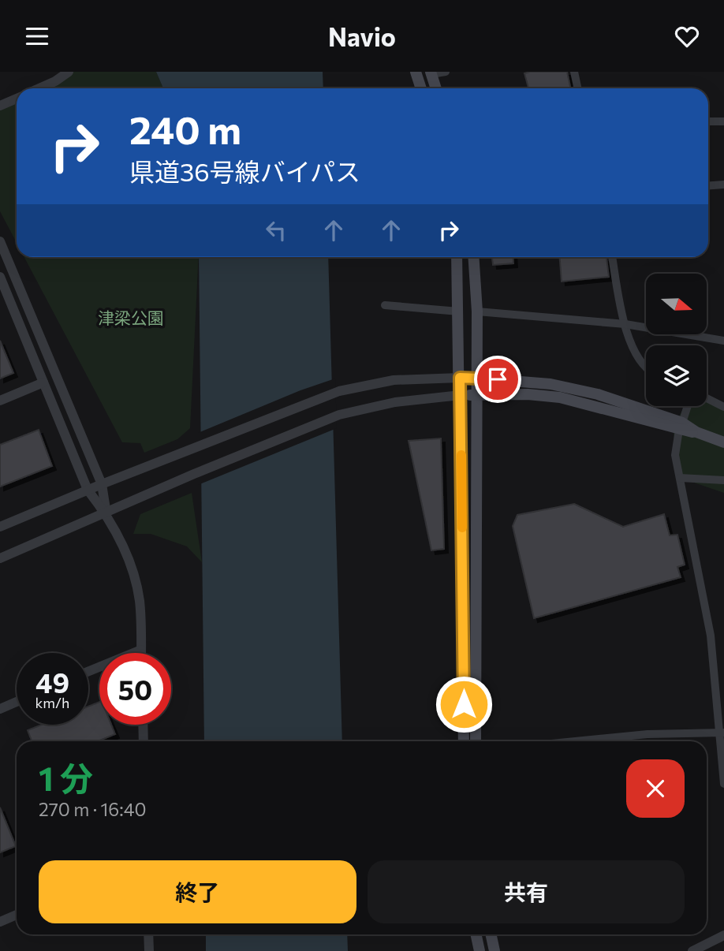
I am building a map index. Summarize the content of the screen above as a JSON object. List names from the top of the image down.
{
  "parks": ["津梁公園"],
  "north": "right",
  "page": {
    "header": "Navio",
    "turn": ["240 m", "県道36号線バイパス"],
    "speed": "49 km/h",
    "limit": "50",
    "heading": ["1 分", "270 m · 16:40"],
    "buttons": ["終了", "共有"]
  }
}
